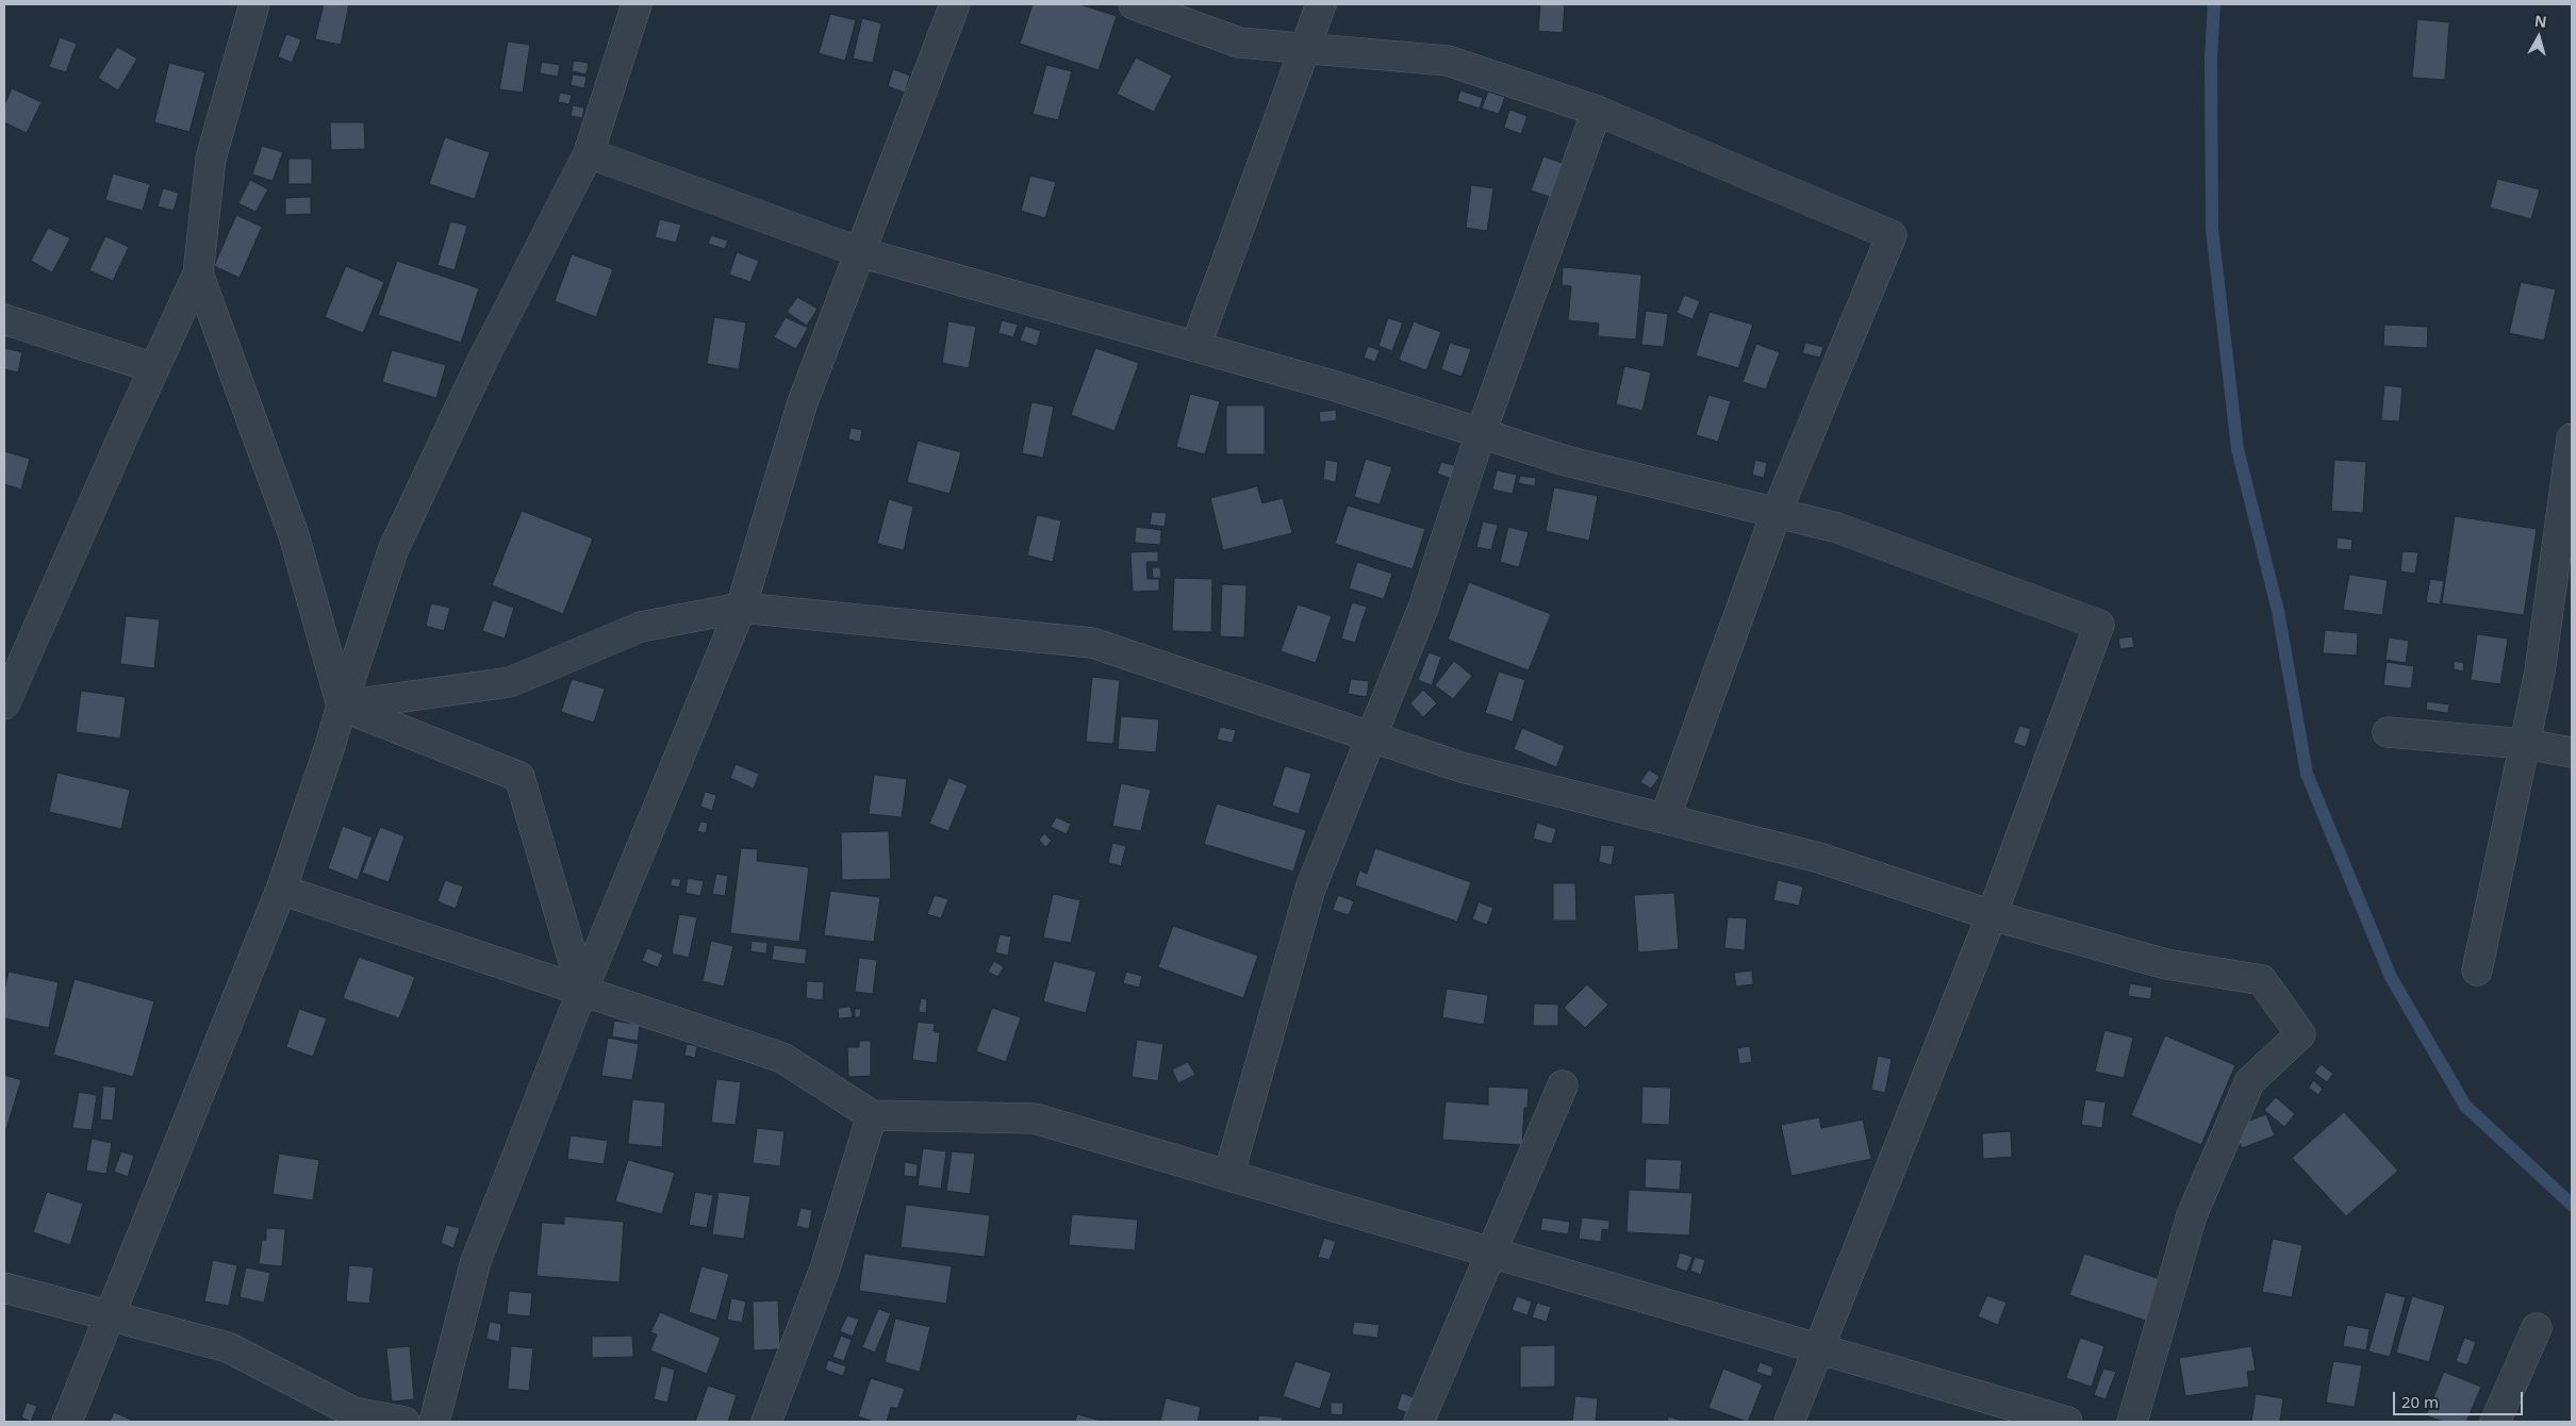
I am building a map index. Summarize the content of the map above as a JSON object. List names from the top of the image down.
{
  "scale_bar": "20 m",
  "north": "top"
}
